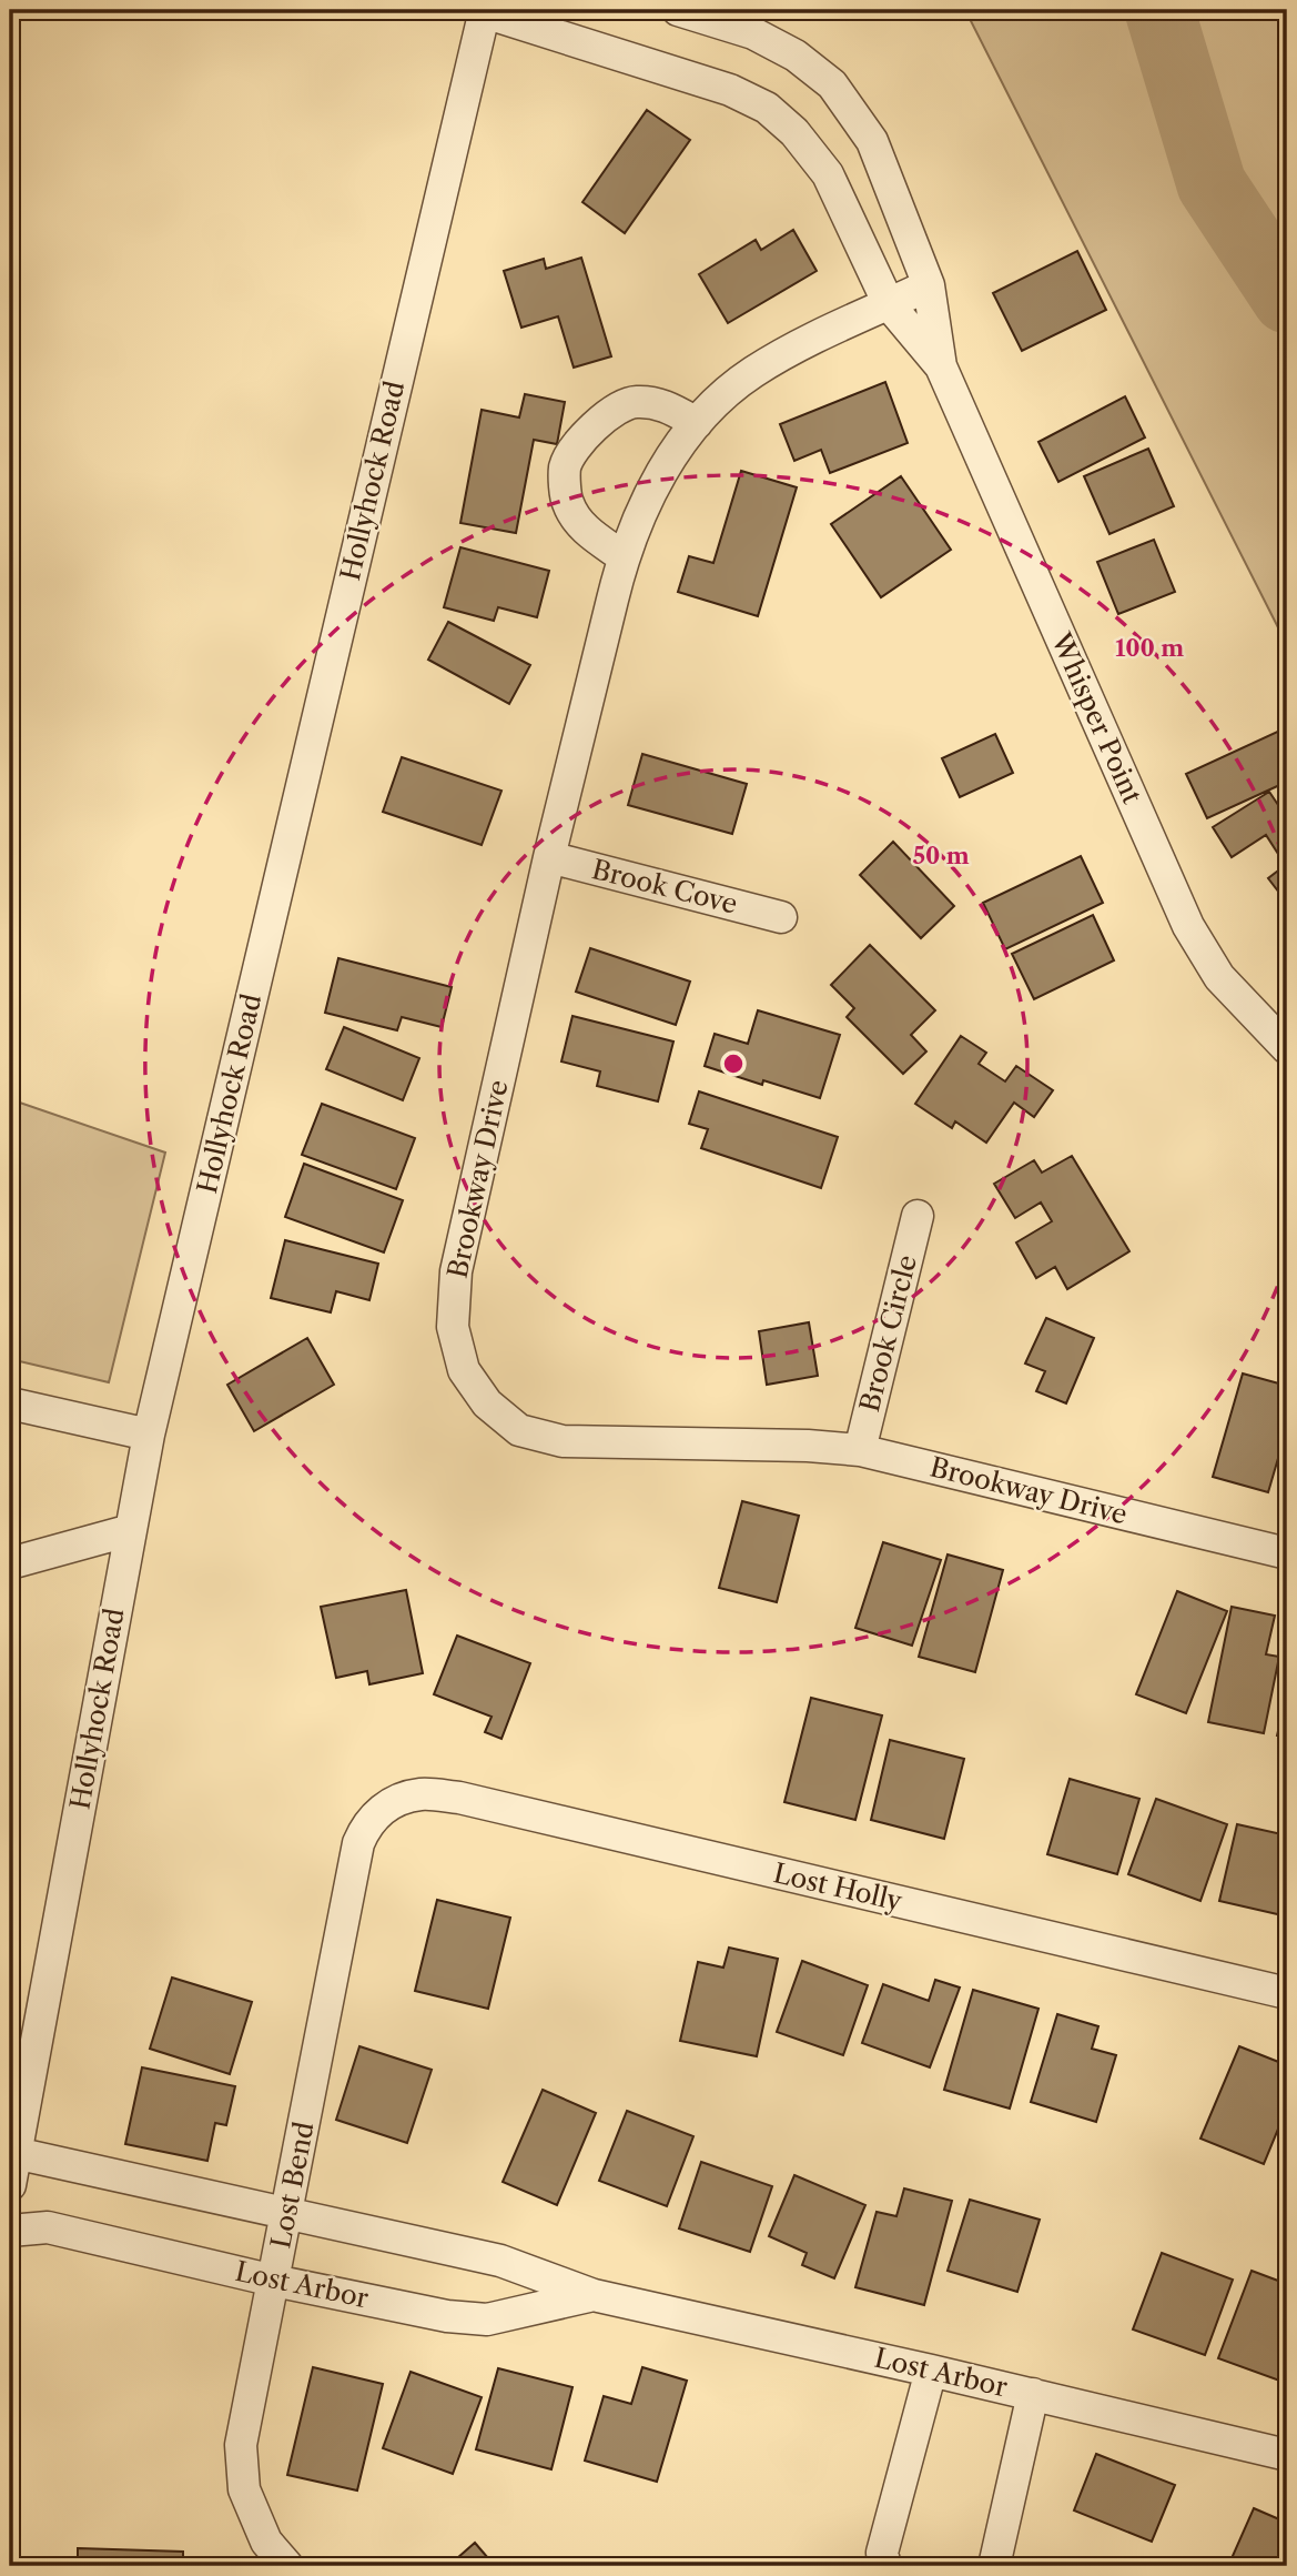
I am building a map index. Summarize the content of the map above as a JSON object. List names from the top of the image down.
{
  "streets": {
    "street": [
      "Hollyhock Road",
      "Whisper Point",
      "Brook Cove",
      "Brookway Drive",
      "Brook Circle",
      "Lost Holly",
      "Lost Bend",
      "Lost Arbor"
    ]
  },
  "crossings": [
    ["Hollyhock Road", "Whisper Point"],
    ["Hollyhock Road", "Lost Arbor"],
    ["Whisper Point", "Brookway Drive"],
    ["Brook Cove", "Brookway Drive"],
    ["Brookway Drive", "Brook Circle"],
    ["Lost Holly", "Lost Bend"],
    ["Lost Bend", "Lost Arbor"]
  ],
  "rings": ["100 m", "50 m"]
}
